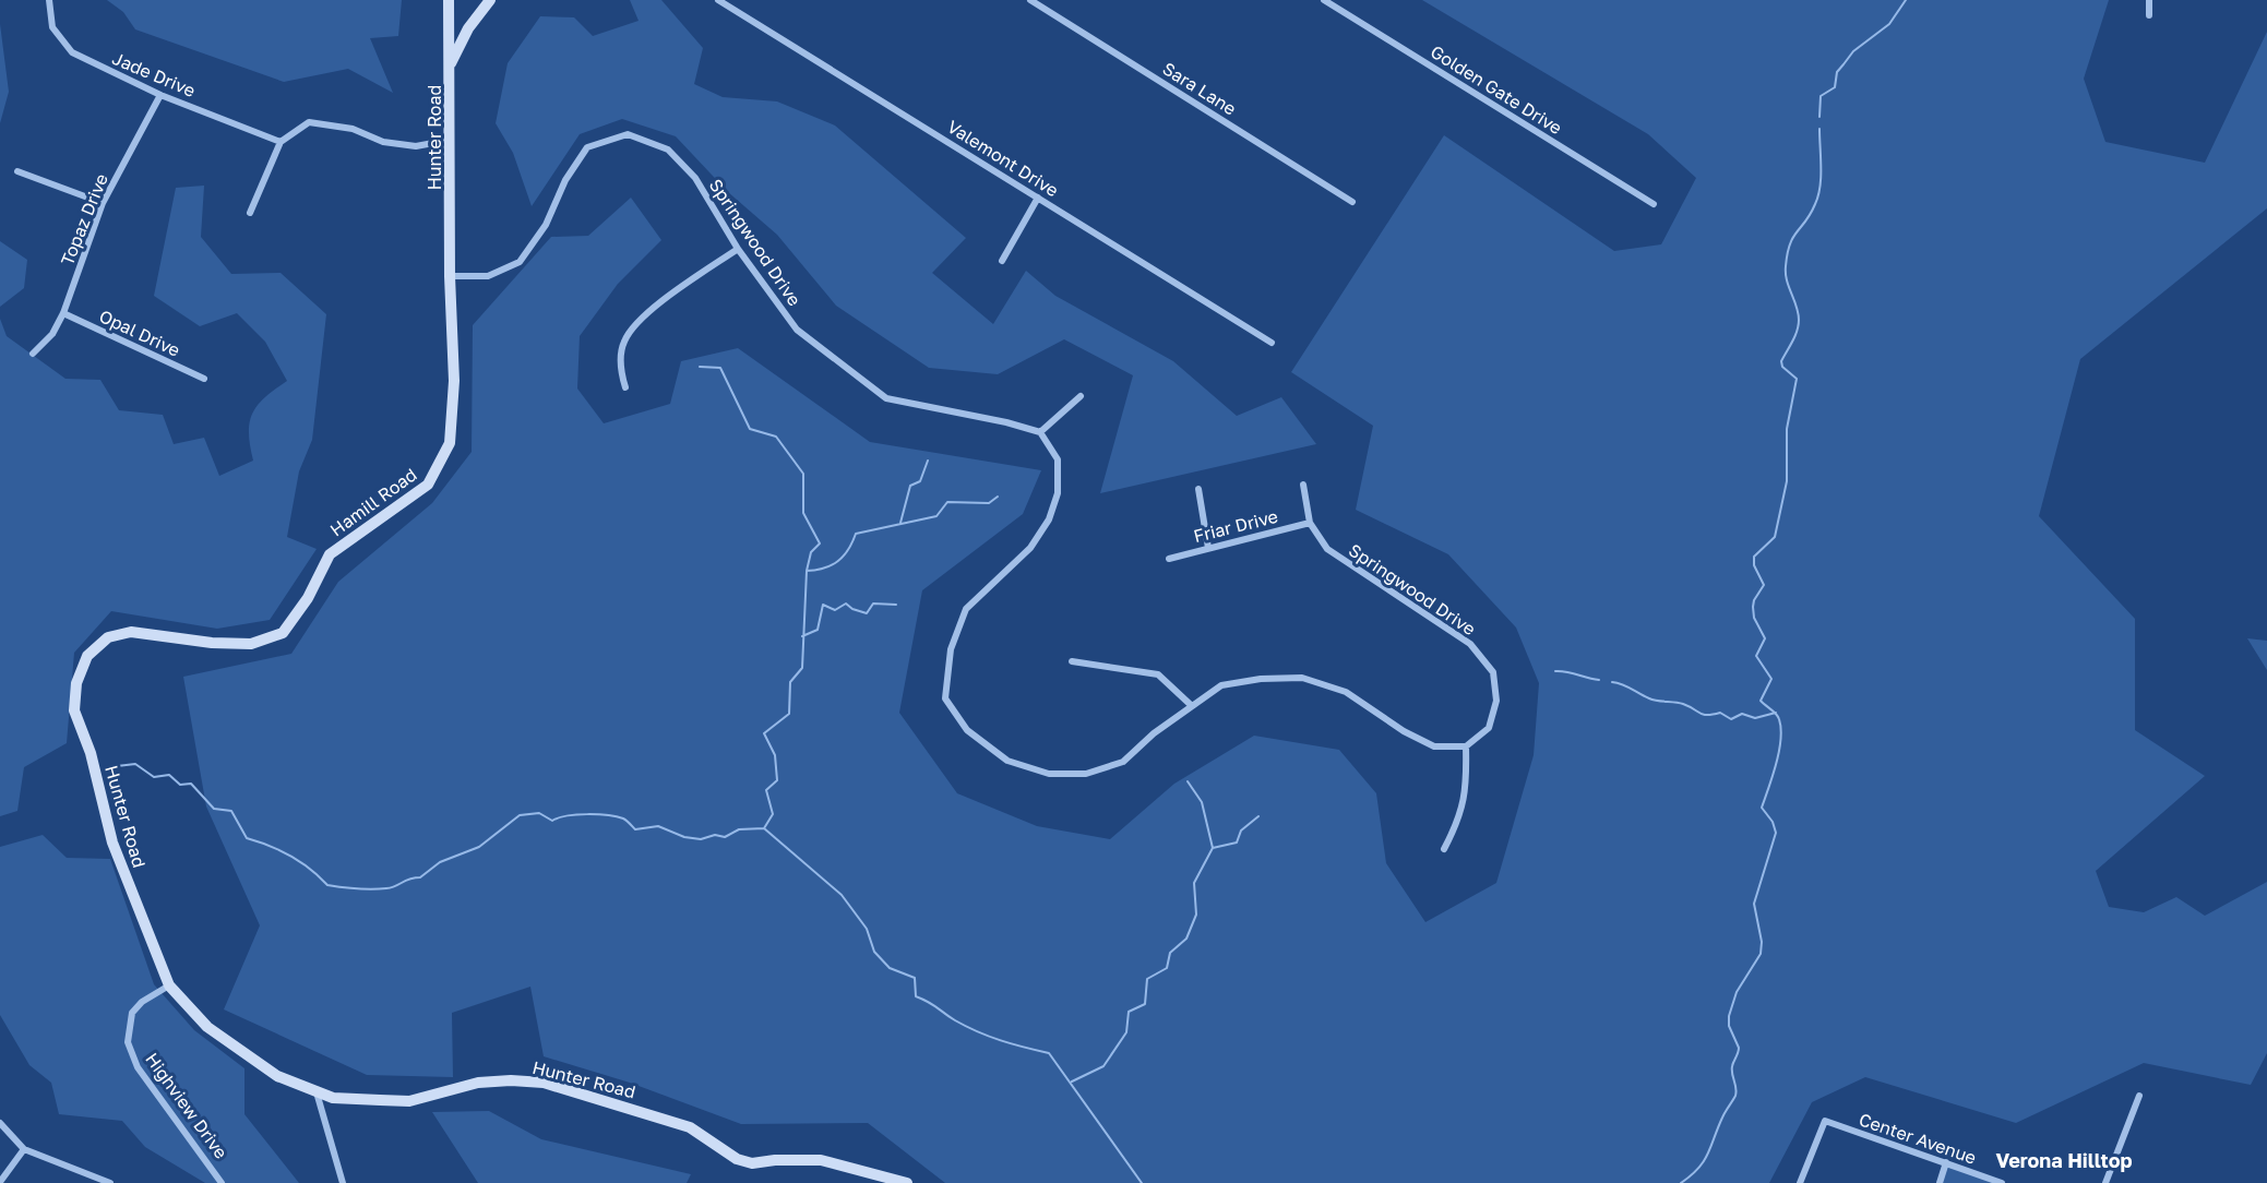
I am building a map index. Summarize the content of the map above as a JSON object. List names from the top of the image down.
{
  "streets": {
    "street": [
      "Jade Drive",
      "Sara Lane",
      "Golden Gate Drive",
      "Hunter Road",
      "Valemont Drive",
      "Topaz Drive",
      "Springwood Drive",
      "Opal Drive",
      "Hamill Road",
      "Friar Drive",
      "Highview Drive",
      "Center Avenue"
    ]
  },
  "crossings": [
    ["Jade Drive", "Topaz Drive"],
    ["Hunter Road", "Springwood Drive"],
    ["Hunter Road", "Hamill Road"],
    ["Hunter Road", "Highview Drive"],
    ["Topaz Drive", "Opal Drive"],
    ["Springwood Drive", "Hamill Road"],
    ["Springwood Drive", "Friar Drive"]
  ],
  "districts": ["Verona Hilltop"]
}
